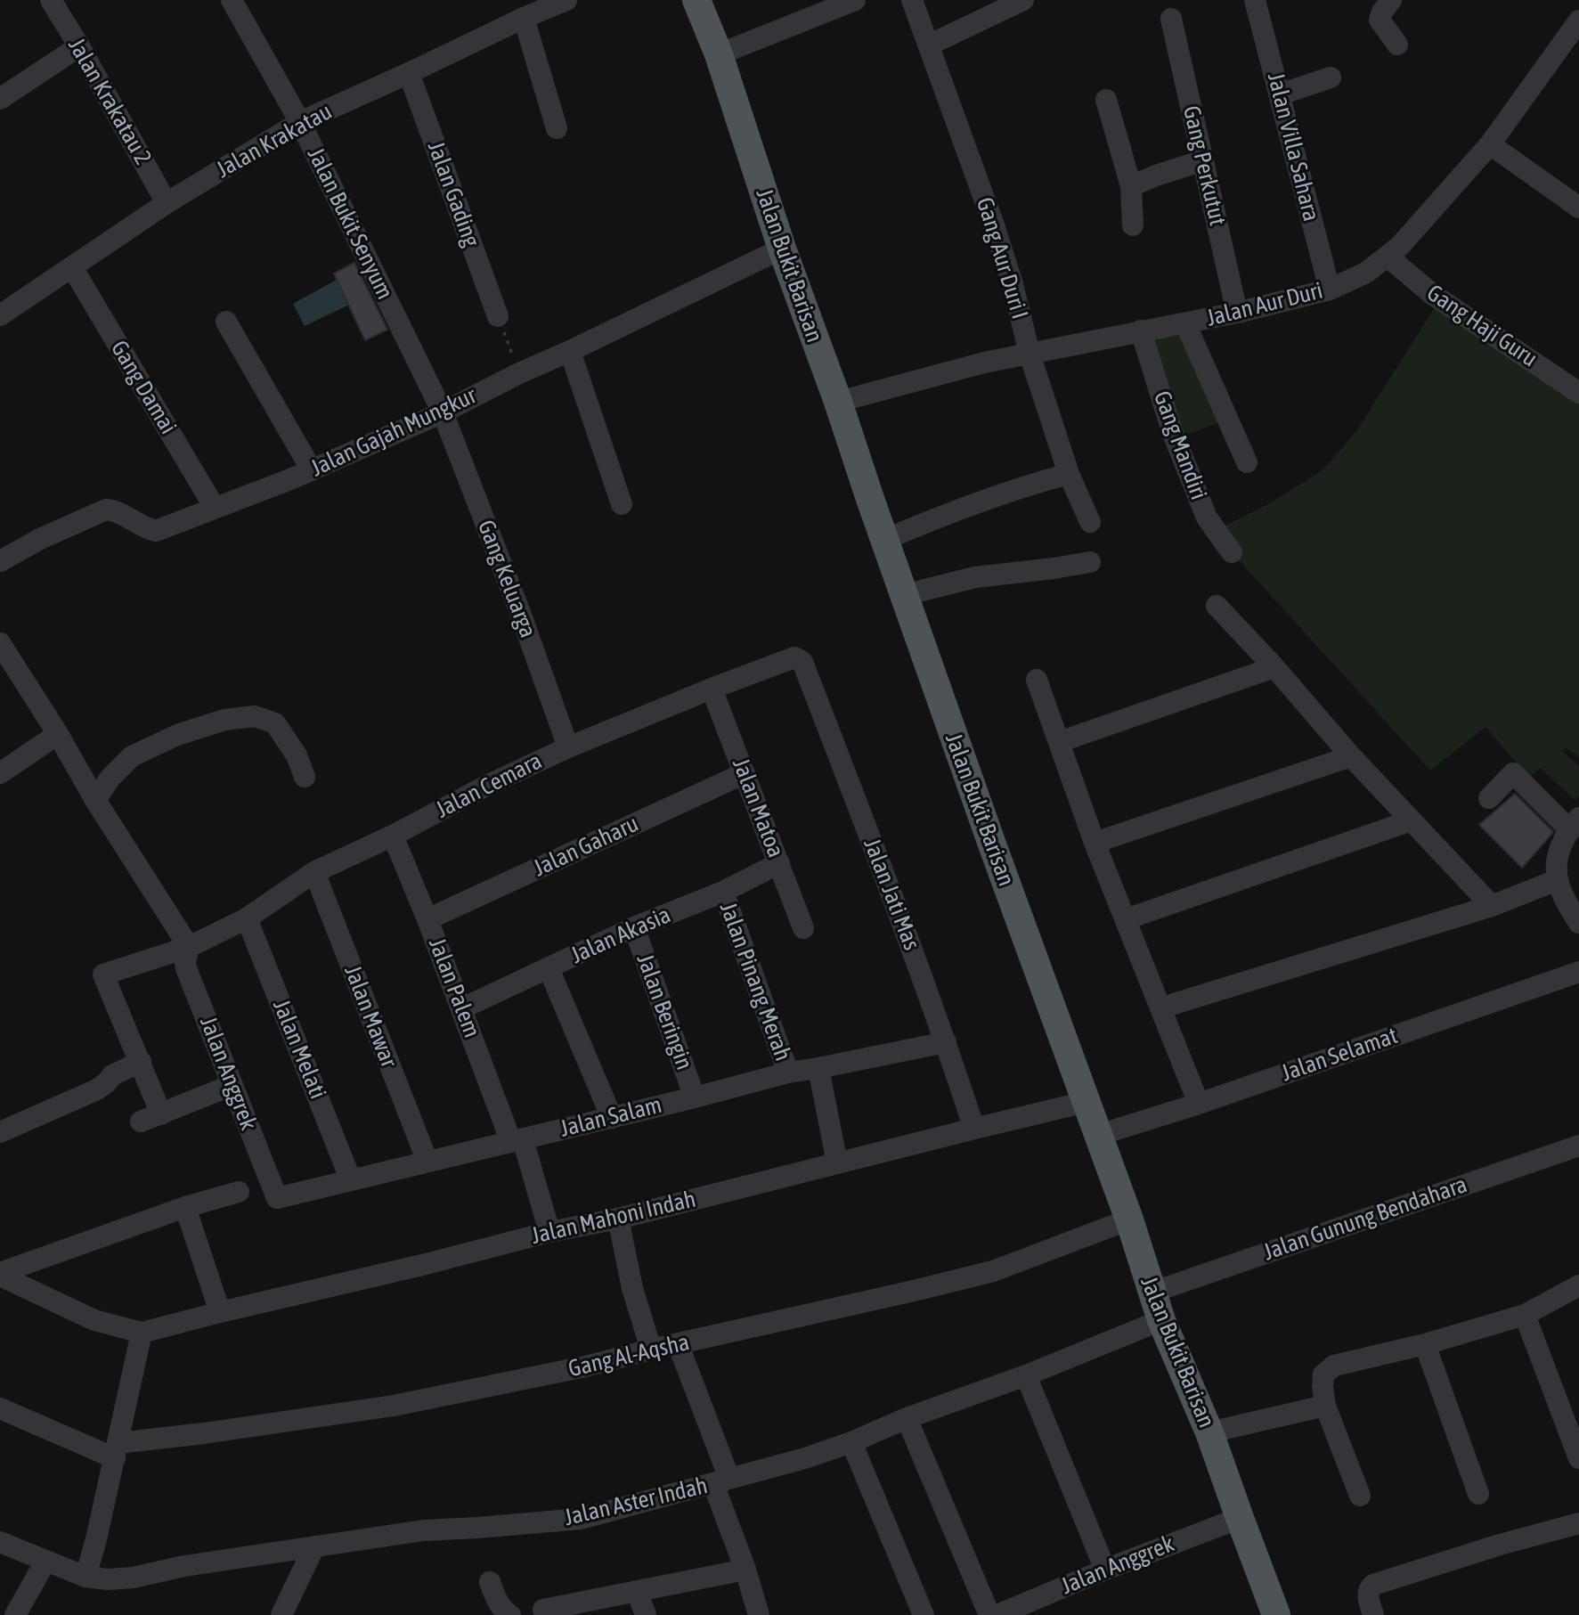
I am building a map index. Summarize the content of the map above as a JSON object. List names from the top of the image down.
{
  "streets": {
    "main road": ["Jalan Bukit Barisan"],
    "street": [
      "Jalan Krakatau 2",
      "Jalan Krakatau",
      "Jalan Villa Sahara",
      "Gang Perkutut",
      "Jalan Gading",
      "Jalan Bukit Senyum",
      "Gang Aur Duri I",
      "Jalan Aur Duri",
      "Gang Haji Guru",
      "Gang Damai",
      "Jalan Gajah Mungkur",
      "Gang Mandiri",
      "Gang Keluarga",
      "Jalan Cemara",
      "Jalan Matoa",
      "Jalan Gaharu",
      "Jalan Jati Mas",
      "Jalan Akasia",
      "Jalan Pinang Merah",
      "Jalan Palem",
      "Jalan Beringin",
      "Jalan Mawar",
      "Jalan Melati",
      "Jalan Selamat",
      "Jalan Anggrek",
      "Jalan Salam",
      "Jalan Mahoni Indah",
      "Jalan Gunung Bendahara",
      "Gang Al-Aqsha",
      "Jalan Aster Indah"
    ]
  },
  "crossings": [
    ["Jalan Krakatau 2", "Jalan Krakatau"],
    ["Jalan Krakatau", "Jalan Gading"],
    ["Jalan Krakatau", "Jalan Bukit Senyum"],
    ["Jalan Krakatau", "Gang Damai"],
    ["Jalan Villa Sahara", "Jalan Aur Duri"],
    ["Gang Perkutut", "Jalan Aur Duri"],
    ["Jalan Bukit Senyum", "Jalan Gajah Mungkur"],
    ["Jalan Bukit Senyum", "Gang Keluarga"],
    ["Gang Aur Duri I", "Jalan Aur Duri"],
    ["Jalan Bukit Barisan", "Jalan Aur Duri"],
    ["Jalan Bukit Barisan", "Jalan Gajah Mungkur"],
    ["Jalan Bukit Barisan", "Jalan Selamat"],
    ["Jalan Bukit Barisan", "Jalan Anggrek"],
    ["Jalan Bukit Barisan", "Jalan Mahoni Indah"],
    ["Jalan Bukit Barisan", "Jalan Gunung Bendahara"],
    ["Jalan Bukit Barisan", "Gang Al-Aqsha"],
    ["Jalan Bukit Barisan", "Jalan Aster Indah"],
    ["Jalan Aur Duri", "Gang Haji Guru"],
    ["Jalan Aur Duri", "Gang Mandiri"],
    ["Gang Damai", "Jalan Gajah Mungkur"],
    ["Jalan Gajah Mungkur", "Gang Keluarga"],
    ["Gang Keluarga", "Jalan Cemara"],
    ["Jalan Cemara", "Jalan Matoa"],
    ["Jalan Cemara", "Jalan Jati Mas"],
    ["Jalan Cemara", "Jalan Palem"],
    ["Jalan Cemara", "Jalan Mawar"],
    ["Jalan Cemara", "Jalan Melati"],
    ["Jalan Cemara", "Jalan Anggrek"],
    ["Jalan Matoa", "Jalan Gaharu"],
    ["Jalan Matoa", "Jalan Akasia"],
    ["Jalan Gaharu", "Jalan Palem"],
    ["Jalan Jati Mas", "Jalan Salam"],
    ["Jalan Jati Mas", "Jalan Mahoni Indah"],
    ["Jalan Akasia", "Jalan Pinang Merah"],
    ["Jalan Akasia", "Jalan Palem"],
    ["Jalan Akasia", "Jalan Beringin"],
    ["Jalan Pinang Merah", "Jalan Salam"],
    ["Jalan Palem", "Jalan Salam"],
    ["Jalan Palem", "Jalan Mahoni Indah"],
    ["Jalan Beringin", "Jalan Salam"],
    ["Jalan Mawar", "Jalan Salam"],
    ["Jalan Melati", "Jalan Salam"],
    ["Jalan Anggrek", "Jalan Salam"]
  ]
}
